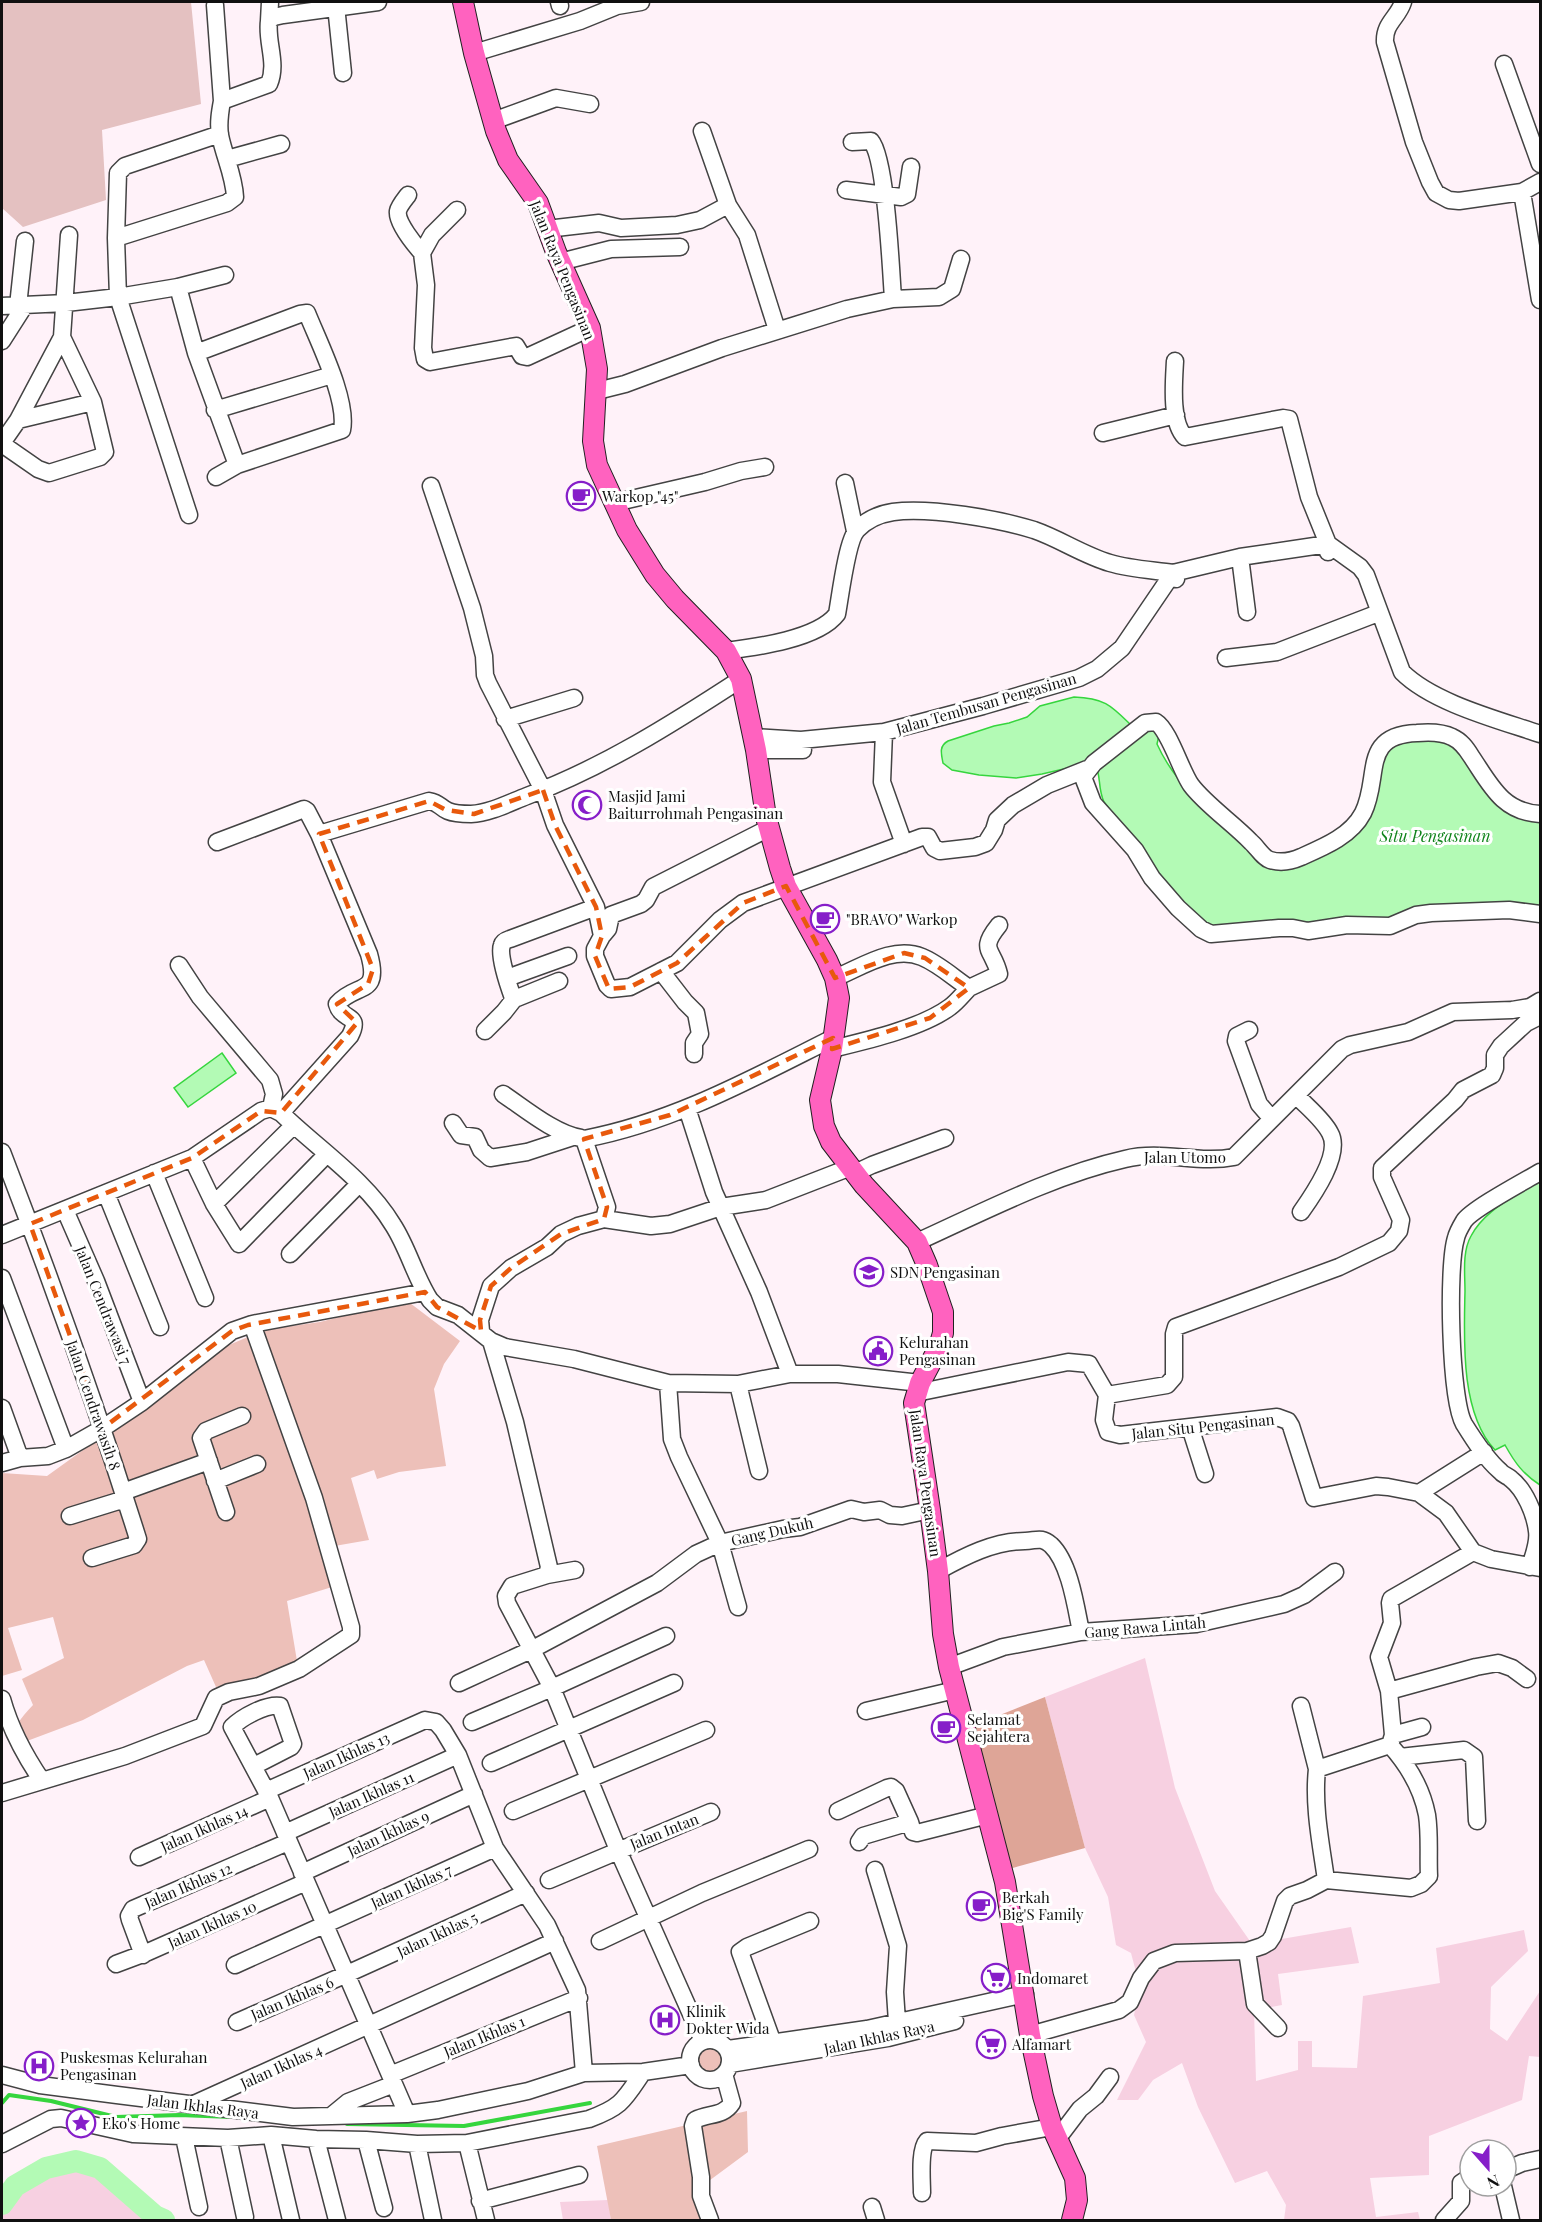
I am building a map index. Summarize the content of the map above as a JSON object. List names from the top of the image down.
{
  "streets": {
    "main road": ["Jalan Raya Pengasinan"],
    "street": [
      "Jalan Tembusan Pengasinan",
      "Jalan Utomo",
      "Jalan Cendrawasi 7",
      "Jalan Cendrawasih 8",
      "Jalan Situ Pengasinan",
      "Gang Dukuh",
      "Gang Rawa Lintah",
      "Jalan Ikhlas 13",
      "Jalan Ikhlas 11",
      "Jalan Ikhlas 14",
      "Jalan Intan",
      "Jalan Ikhlas 9",
      "Jalan Ikhlas 12",
      "Jalan Ikhlas 7",
      "Jalan Ikhlas 10",
      "Jalan Ikhlas 5",
      "Jalan Ikhlas 6",
      "Jalan Ikhlas 1",
      "Jalan Ikhlas Raya",
      "Jalan Ikhlas 4"
    ]
  },
  "crossings": [
    ["Jalan Raya Pengasinan", "Jalan Tembusan Pengasinan"],
    ["Jalan Raya Pengasinan", "Jalan Utomo"],
    ["Jalan Raya Pengasinan", "Gang Dukuh"],
    ["Jalan Raya Pengasinan", "Gang Rawa Lintah"],
    ["Jalan Raya Pengasinan", "Jalan Ikhlas Raya"],
    ["Jalan Ikhlas 13", "Jalan Ikhlas 11"],
    ["Jalan Ikhlas 13", "Jalan Ikhlas 14"],
    ["Jalan Ikhlas 11", "Jalan Ikhlas 12"],
    ["Jalan Ikhlas 9", "Jalan Ikhlas 10"],
    ["Jalan Ikhlas 12", "Jalan Ikhlas 10"],
    ["Jalan Ikhlas 5", "Jalan Ikhlas 6"],
    ["Jalan Ikhlas 1", "Jalan Ikhlas Raya"],
    ["Jalan Ikhlas Raya", "Jalan Ikhlas 4"]
  ],
  "water": ["Situ Pengasinan"],
  "places": {
    "cafe": [
      "Warkop \"45\"",
      "\"BRAVO\" Warkop",
      "Selamat Sejahtera",
      "Berkah Big'S Family"
    ],
    "mosque": ["Masjid Jami Baiturrohmah Pengasinan"],
    "school or university": ["SDN Pengasinan"],
    "public building": ["Kelurahan Pengasinan"],
    "supermarket": ["Indomaret", "Alfamart"],
    "hospital": ["Klinik Dokter Wida", "Puskesmas Kelurahan Pengasinan"],
    "place": ["Eko's Home"]
  },
  "north": "bottom"
}
